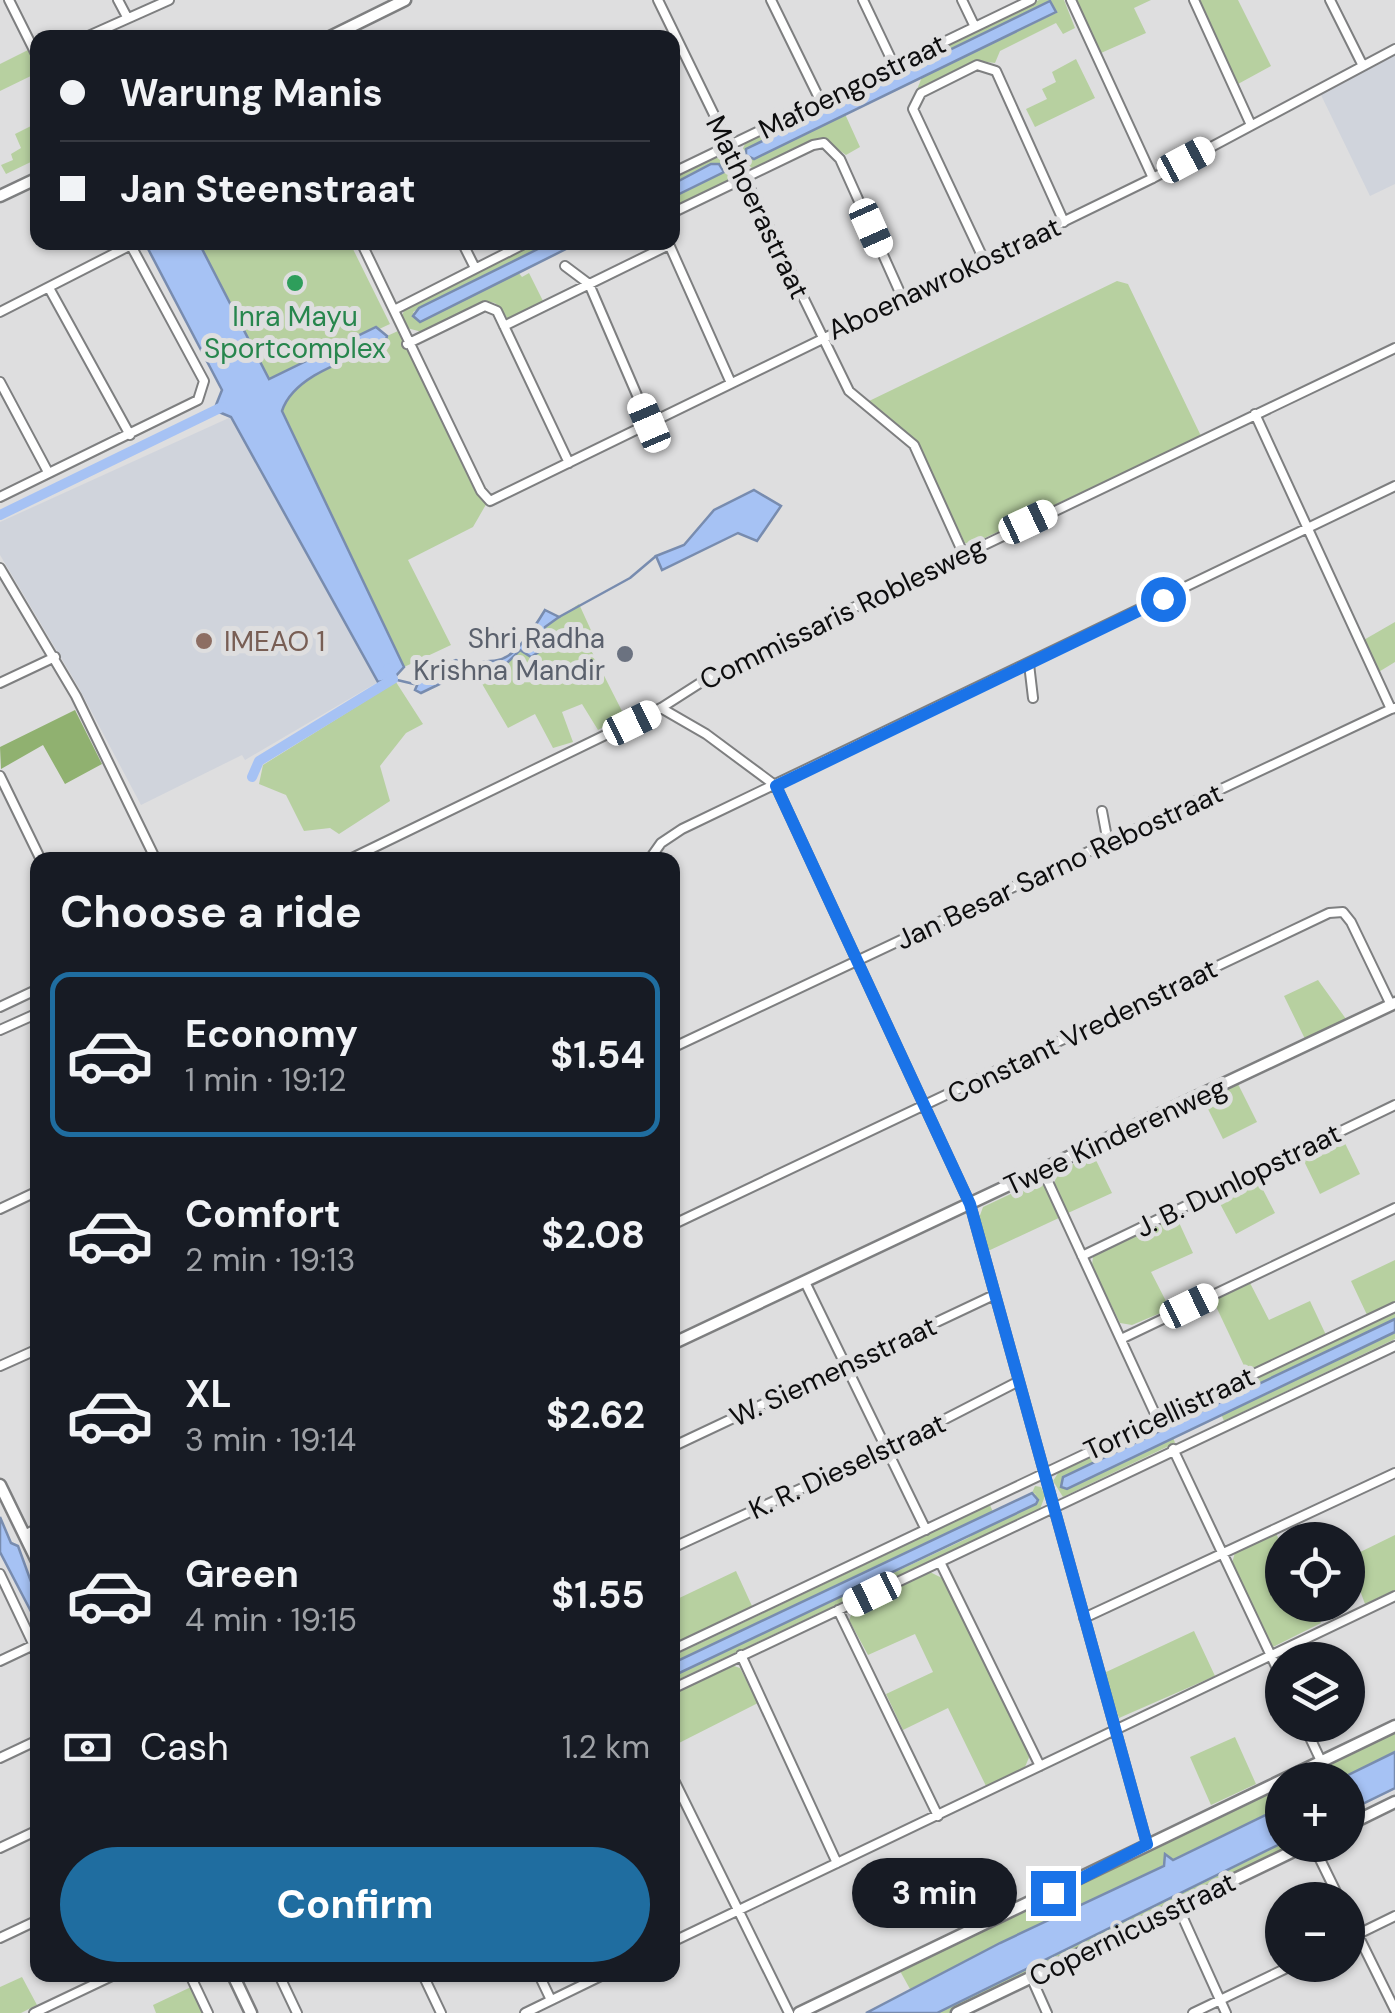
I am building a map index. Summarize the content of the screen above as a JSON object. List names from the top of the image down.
{
  "streets": {
    "street": [
      "Mafoengostraat",
      "Mathoerastraat",
      "Aboenawrokostraat",
      "Commissaris Roblesweg",
      "Jan Besar Sarno Rebostraat",
      "Constant Vredenstraat",
      "Twee Kinderenweg",
      "J. B. Dunlopstraat",
      "W. Siemensstraat",
      "Torricellistraat",
      "K. R. Dieselstraat",
      "Copernicusstraat"
    ]
  },
  "crossings": [
    ["Mafoengostraat", "Mathoerastraat"],
    ["Mathoerastraat", "Aboenawrokostraat"],
    ["Mathoerastraat", "Commissaris Roblesweg"],
    ["Constant Vredenstraat", "Twee Kinderenweg"]
  ],
  "places": ["Inra Mayu Sportcomplex", "IMEAO 1", "Shri Radha Krishna Mandir"],
  "page": {
    "banner": ["Warung Manis", "Jan Steenstraat"],
    "heading": "Choose a ride",
    "list": [
      {
        "name": "Economy",
        "note": "1 min · 19:12",
        "value": "$1.54"
      },
      {
        "name": "Comfort",
        "note": "2 min · 19:13",
        "value": "$2.08"
      },
      {
        "name": "XL",
        "note": "3 min · 19:14",
        "value": "$2.62"
      },
      {
        "name": "Green",
        "note": "4 min · 19:15",
        "value": "$1.55"
      }
    ],
    "map_buttons": ["+", "−"],
    "pay": ["Cash", "1.2 km"],
    "buttons": "Confirm",
    "bubble": "3 min"
  }
}
